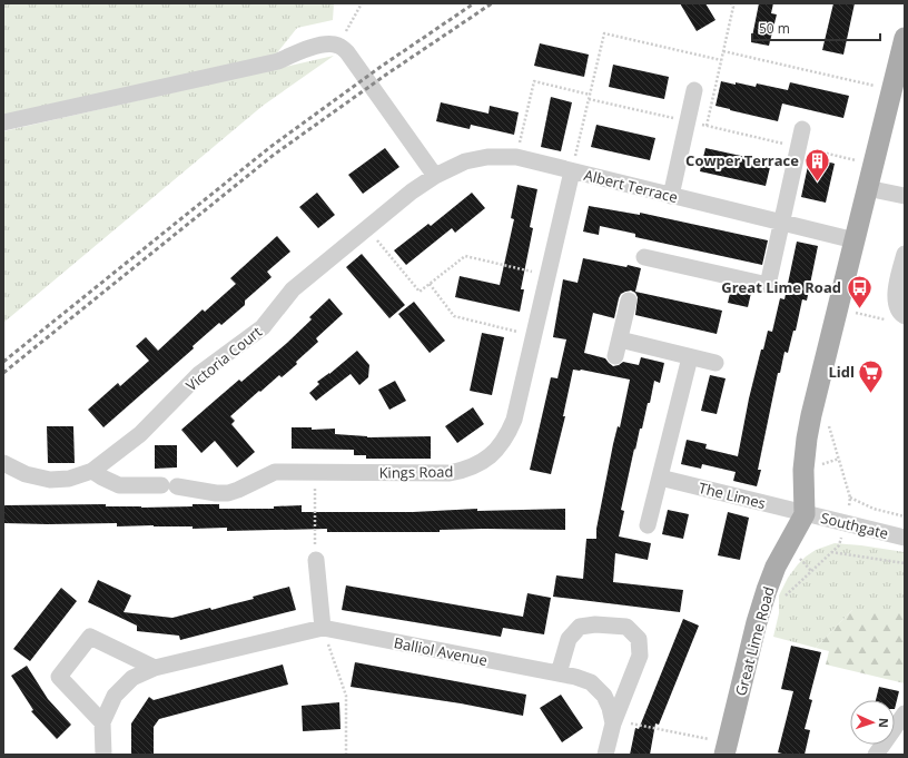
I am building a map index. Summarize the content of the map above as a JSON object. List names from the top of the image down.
{
  "streets": {
    "main road": ["Great Lime Road"],
    "street": [
      "Albert Terrace",
      "Victoria Court",
      "Kings Road",
      "The Limes",
      "Southgate",
      "Balliol Avenue"
    ]
  },
  "crossings": [
    ["Albert Terrace", "Victoria Court"],
    ["Albert Terrace", "Kings Road"],
    ["Victoria Court", "Kings Road"],
    ["The Limes", "Southgate"],
    ["The Limes", "Great Lime Road"],
    ["Southgate", "Great Lime Road"]
  ],
  "places": {
    "building": ["Cowper Terrace"],
    "bus stop": ["Great Lime Road"],
    "supermarket": ["Lidl"]
  },
  "scale_bar": "50 m",
  "north": "right"
}
